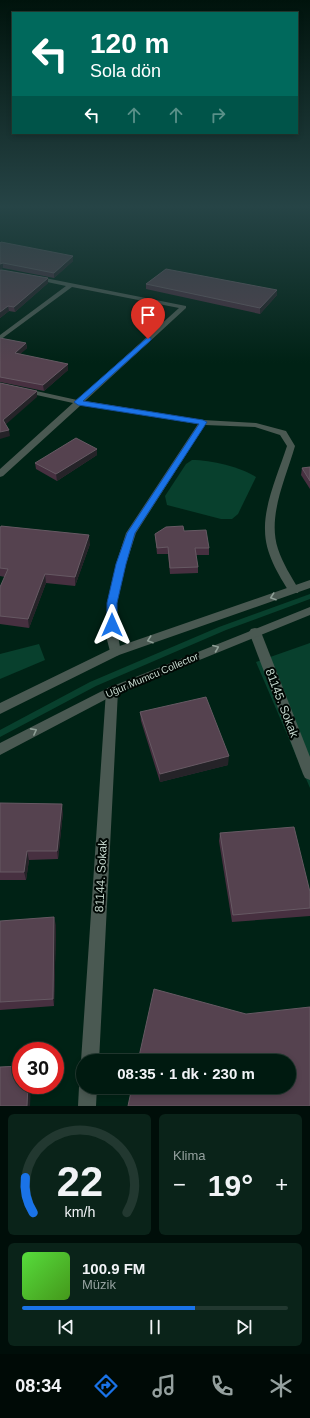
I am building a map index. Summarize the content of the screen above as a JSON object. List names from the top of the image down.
{
  "streets": {
    "street": ["Uğur Mumcu Collector", "81145. Sokak", "81144. Sokak"]
  },
  "crossings": [
    ["Uğur Mumcu Collector", "81145. Sokak"],
    ["Uğur Mumcu Collector", "81144. Sokak"]
  ],
  "page": {
    "turn": ["120 m", "Sola dön"],
    "limit": "30",
    "trip": "08:35 · 1 dk · 230 m",
    "tile": "Klima",
    "heat": ["−", "19°", "+"],
    "song": ["100.9 FM", "Müzik"],
    "tabs": "08:34",
    "gauge": ["22", "km/h"]
  }
}
